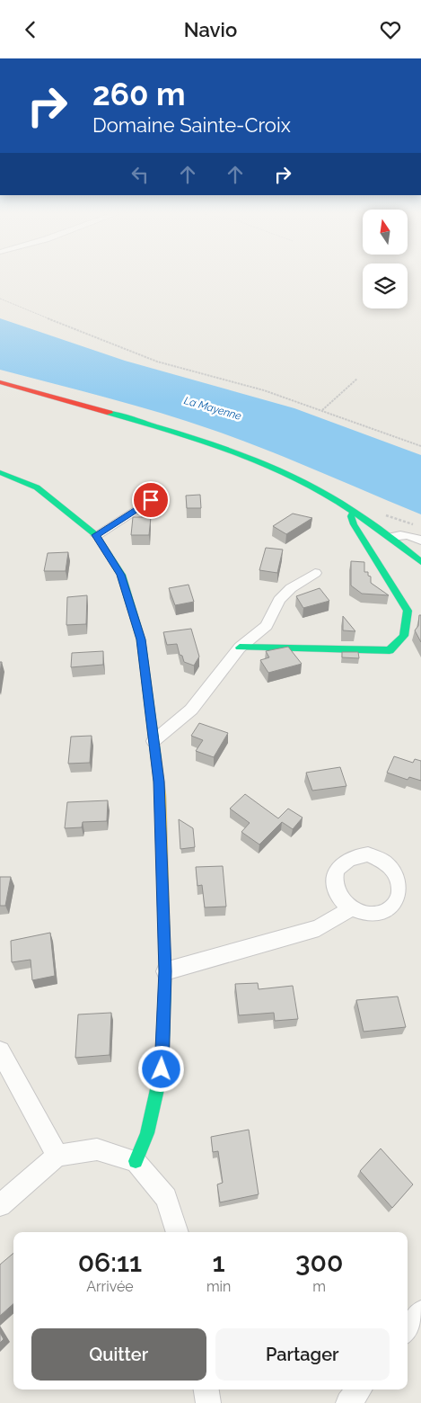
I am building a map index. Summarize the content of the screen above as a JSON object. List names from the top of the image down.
{
  "water": ["La Mayenne"],
  "north": "top",
  "page": {
    "header": "Navio",
    "turn": ["260 m", "Domaine Sainte-Croix"],
    "eta": [
      "06:11",
      "Arrivée",
      "1",
      "min",
      "300",
      "m"
    ],
    "buttons": ["Quitter", "Partager"]
  }
}
